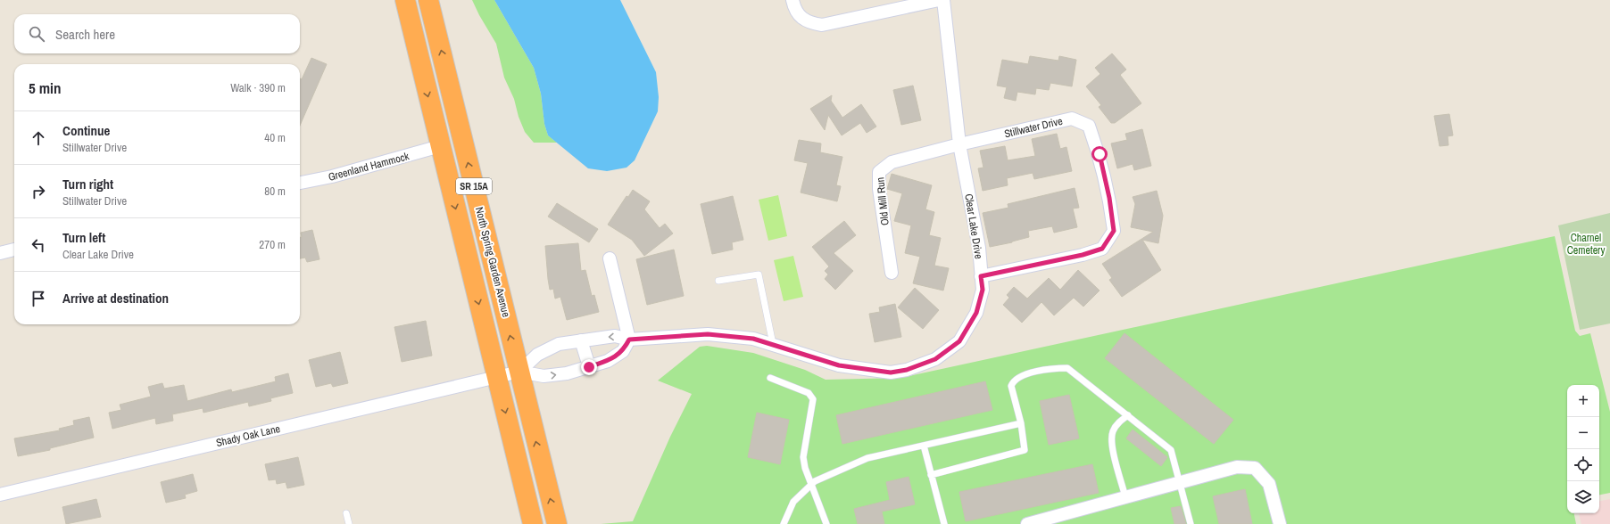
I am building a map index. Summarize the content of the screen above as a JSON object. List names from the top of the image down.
{
  "streets": {
    "highway": ["SR 15A", "North Spring Garden Avenue"],
    "street": [
      "Stillwater Drive",
      "Greenland Hammock",
      "Old Mill Run",
      "Clear Lake Drive",
      "Shady Oak Lane"
    ]
  },
  "crossings": [
    ["Stillwater Drive", "Old Mill Run"],
    ["Stillwater Drive", "Clear Lake Drive"],
    ["Greenland Hammock", "SR 15A"],
    ["SR 15A", "Shady Oak Lane"],
    ["Old Mill Run", "Clear Lake Drive"],
    ["Clear Lake Drive", "North Spring Garden Avenue"]
  ],
  "parks": ["Charnel Cemetery"],
  "page": {
    "search": "Search here",
    "heading": ["5 min", "Walk · 390 m"],
    "list": [
      ["Continue", "Stillwater Drive", "40 m"],
      ["Turn right", "Stillwater Drive", "80 m"],
      ["Turn left", "Clear Lake Drive", "270 m"],
      "Arrive at destination"
    ],
    "map_buttons": ["+", "−"]
  }
}
